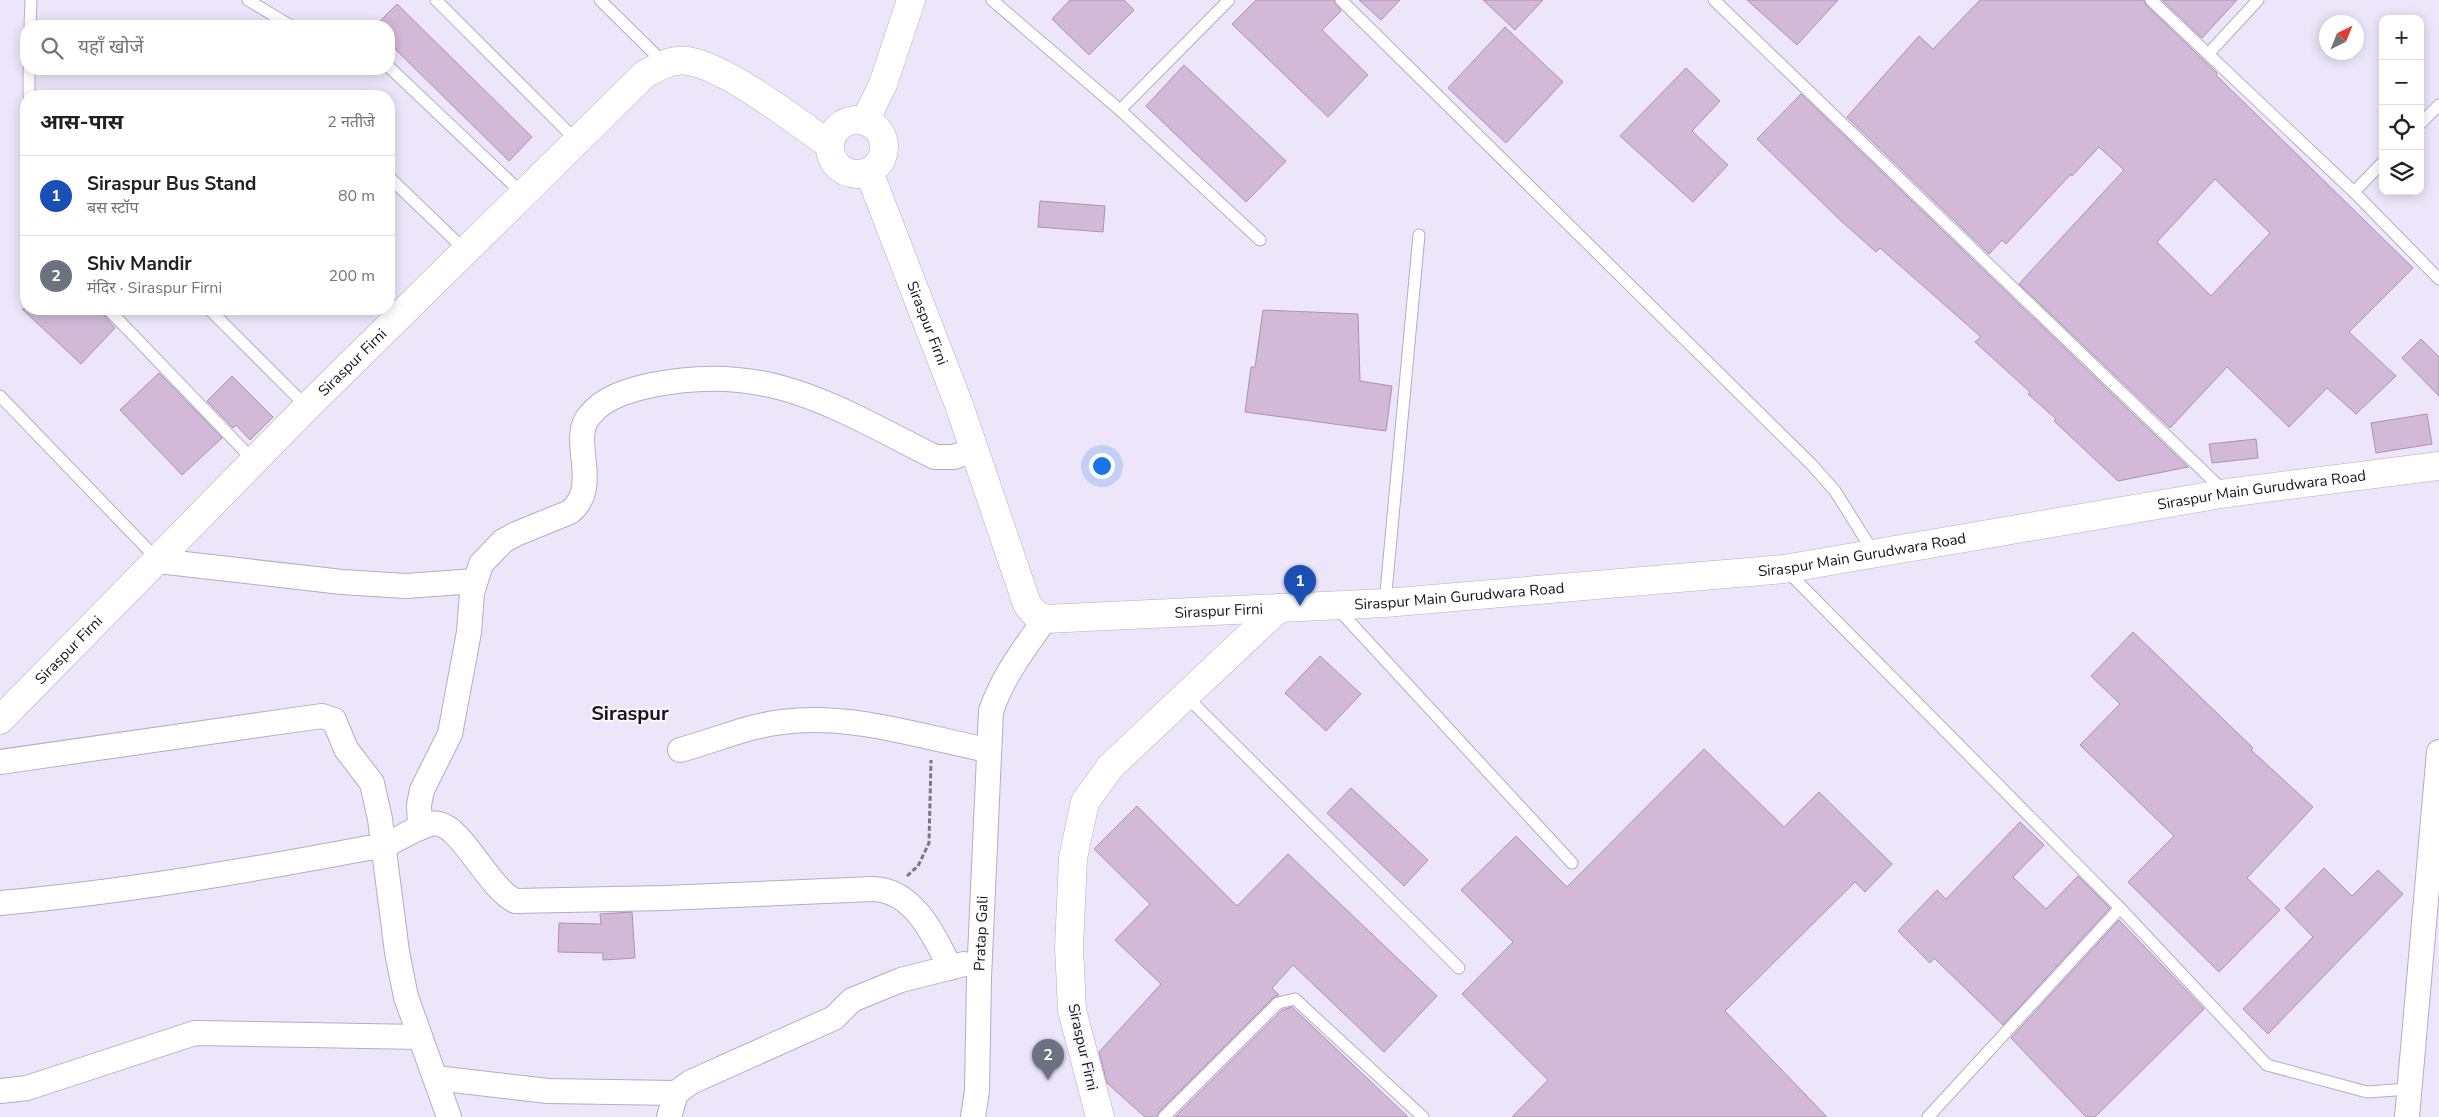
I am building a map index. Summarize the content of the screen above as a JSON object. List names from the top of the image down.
{
  "streets": {
    "street": ["Siraspur Firni", "Siraspur Main Gurudwara Road", "Pratap Gali"]
  },
  "crossings": [
    ["Siraspur Firni", "Siraspur Main Gurudwara Road"],
    ["Siraspur Firni", "Pratap Gali"]
  ],
  "districts": ["Siraspur"],
  "north": "top right",
  "page": {
    "map_buttons": ["+", "−"],
    "search": "यहाँ खोजें",
    "heading": ["आस-पास", "2 नतीजे"],
    "list": [
      {
        "mark": "1",
        "name": "Siraspur Bus Stand",
        "note": "बस स्टॉप",
        "value": "80 m"
      },
      {
        "mark": "2",
        "name": "Shiv Mandir",
        "note": "मंदिर · Siraspur Firni",
        "value": "200 m"
      }
    ],
    "pins": ["1", "2"]
  }
}
